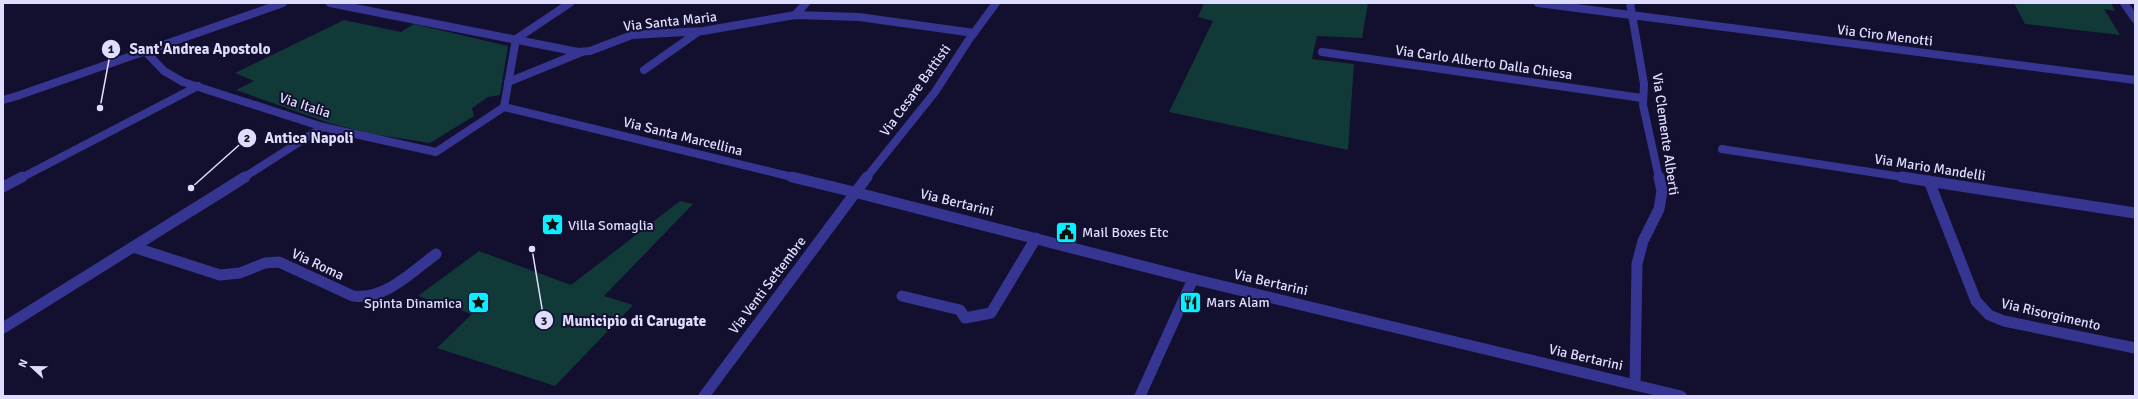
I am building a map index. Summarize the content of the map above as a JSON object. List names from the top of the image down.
{
  "streets": {
    "street": [
      "Via Santa Maria",
      "Via Ciro Menotti",
      "Via Carlo Alberto Dalla Chiesa",
      "Via Cesare Battisti",
      "Via Italia",
      "Via Clemente Alberti",
      "Via Santa Marcellina",
      "Via Mario Mandelli",
      "Via Bertarini",
      "Via Roma",
      "Via Venti Settembre",
      "Via Risorgimento"
    ]
  },
  "crossings": [
    ["Via Santa Maria", "Via Cesare Battisti"],
    ["Via Ciro Menotti", "Via Clemente Alberti"],
    ["Via Carlo Alberto Dalla Chiesa", "Via Clemente Alberti"],
    ["Via Cesare Battisti", "Via Santa Marcellina"],
    ["Via Cesare Battisti", "Via Bertarini"],
    ["Via Cesare Battisti", "Via Venti Settembre"],
    ["Via Italia", "Via Santa Marcellina"],
    ["Via Clemente Alberti", "Via Bertarini"],
    ["Via Santa Marcellina", "Via Bertarini"],
    ["Via Santa Marcellina", "Via Venti Settembre"],
    ["Via Mario Mandelli", "Via Risorgimento"],
    ["Via Bertarini", "Via Venti Settembre"]
  ],
  "places": {
    "other": ["Sant'Andrea Apostolo", "Antica Napoli", "Municipio di Carugate"],
    "place": ["Villa Somaglia", "Spinta Dinamica"],
    "public building": ["Mail Boxes Etc"],
    "restaurant": ["Mars Alam"]
  },
  "north": "left"
}
